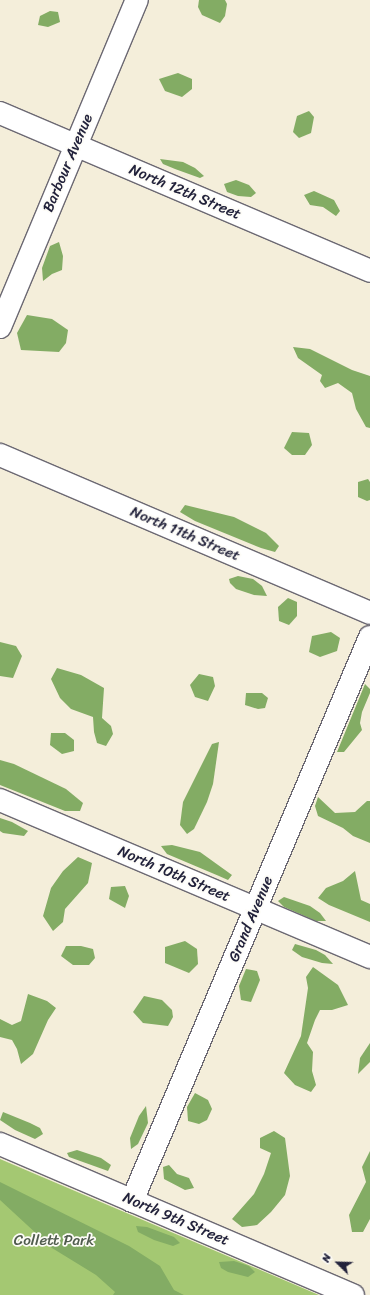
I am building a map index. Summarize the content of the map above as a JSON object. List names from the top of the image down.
{
  "streets": {
    "street": [
      "Barbour Avenue",
      "North 12th Street",
      "North 11th Street",
      "North 10th Street",
      "Grand Avenue",
      "North 9th Street"
    ]
  },
  "crossings": [
    ["Barbour Avenue", "North 12th Street"],
    ["North 10th Street", "Grand Avenue"],
    ["Grand Avenue", "North 9th Street"]
  ],
  "parks": ["Collett Park"],
  "north": "top left"
}
